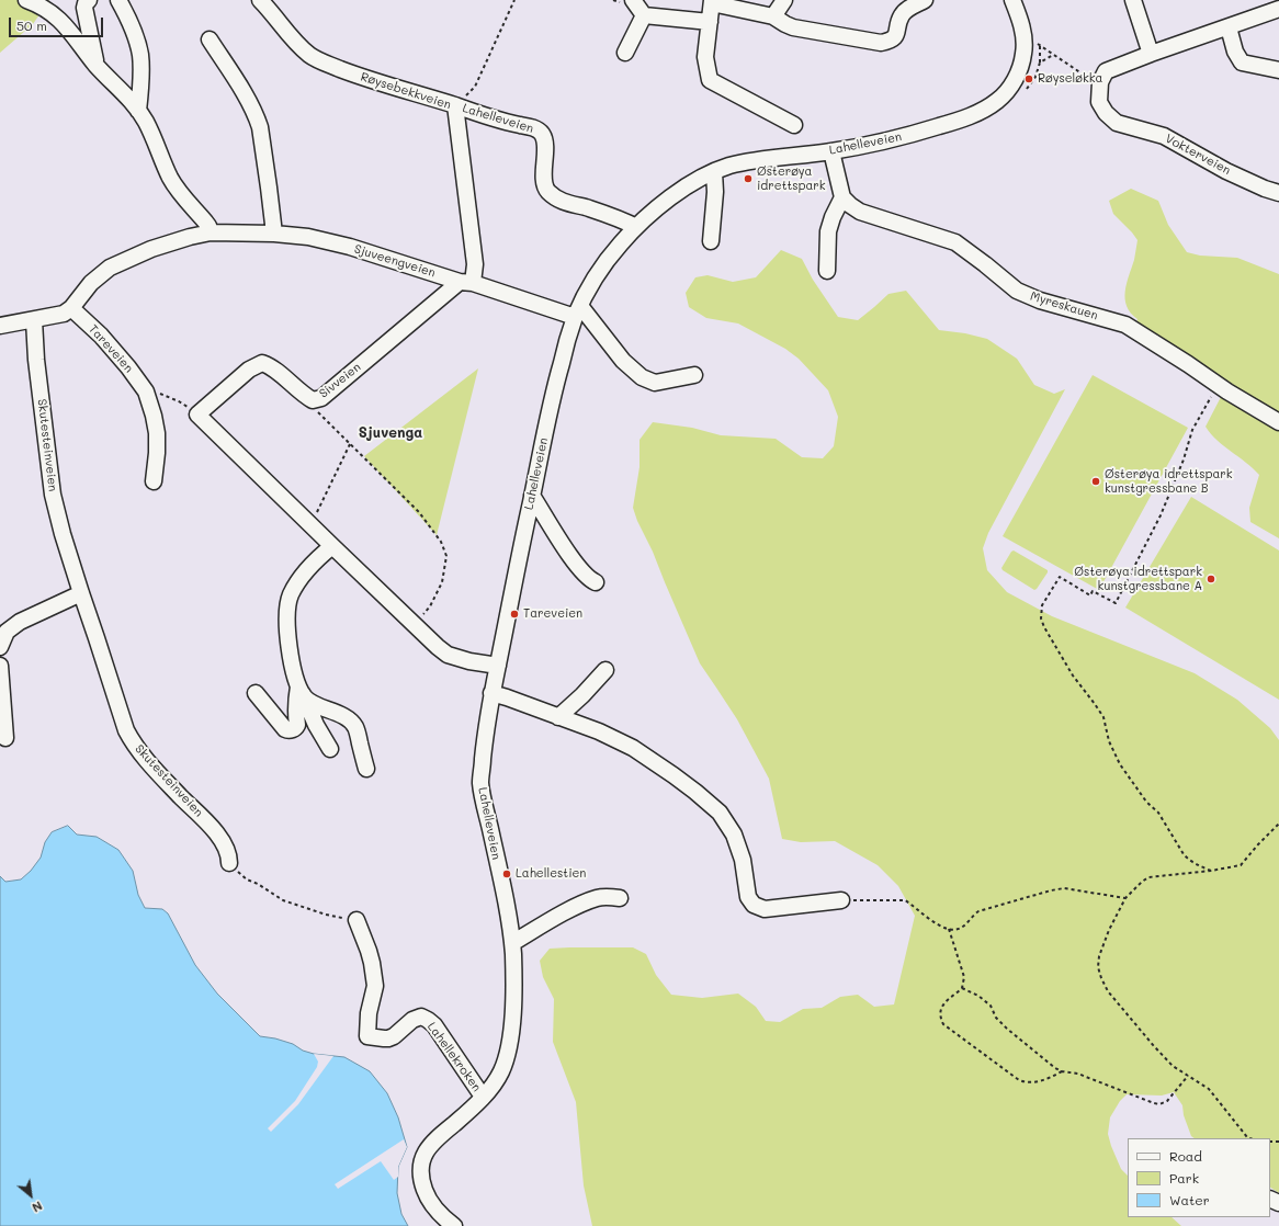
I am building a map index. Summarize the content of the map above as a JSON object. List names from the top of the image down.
{
  "streets": {
    "street": [
      "Røysebekkveien",
      "Lahelleveien",
      "Vokterveien",
      "Sjuveengveien",
      "Myreskauen",
      "Tareveien",
      "Sivveien",
      "Skutesteinveien",
      "Lahellekroken"
    ]
  },
  "crossings": [
    ["Røysebekkveien", "Lahelleveien"],
    ["Røysebekkveien", "Sjuveengveien"],
    ["Røysebekkveien", "Sivveien"],
    ["Lahelleveien", "Sjuveengveien"],
    ["Lahelleveien", "Lahellekroken"],
    ["Sjuveengveien", "Tareveien"],
    ["Sjuveengveien", "Sivveien"]
  ],
  "districts": ["Sjuvenga"],
  "places": [
    "Røyseløkka",
    "Østerøya idrettspark",
    "Østerøya idrettspark kunstgressbane B",
    "Østerøya idrettspark kunstgressbane A",
    "Tareveien",
    "Lahellestien"
  ],
  "legend": ["Road", "Park", "Water"],
  "scale_bar": "50 m",
  "north": "bottom right"
}
